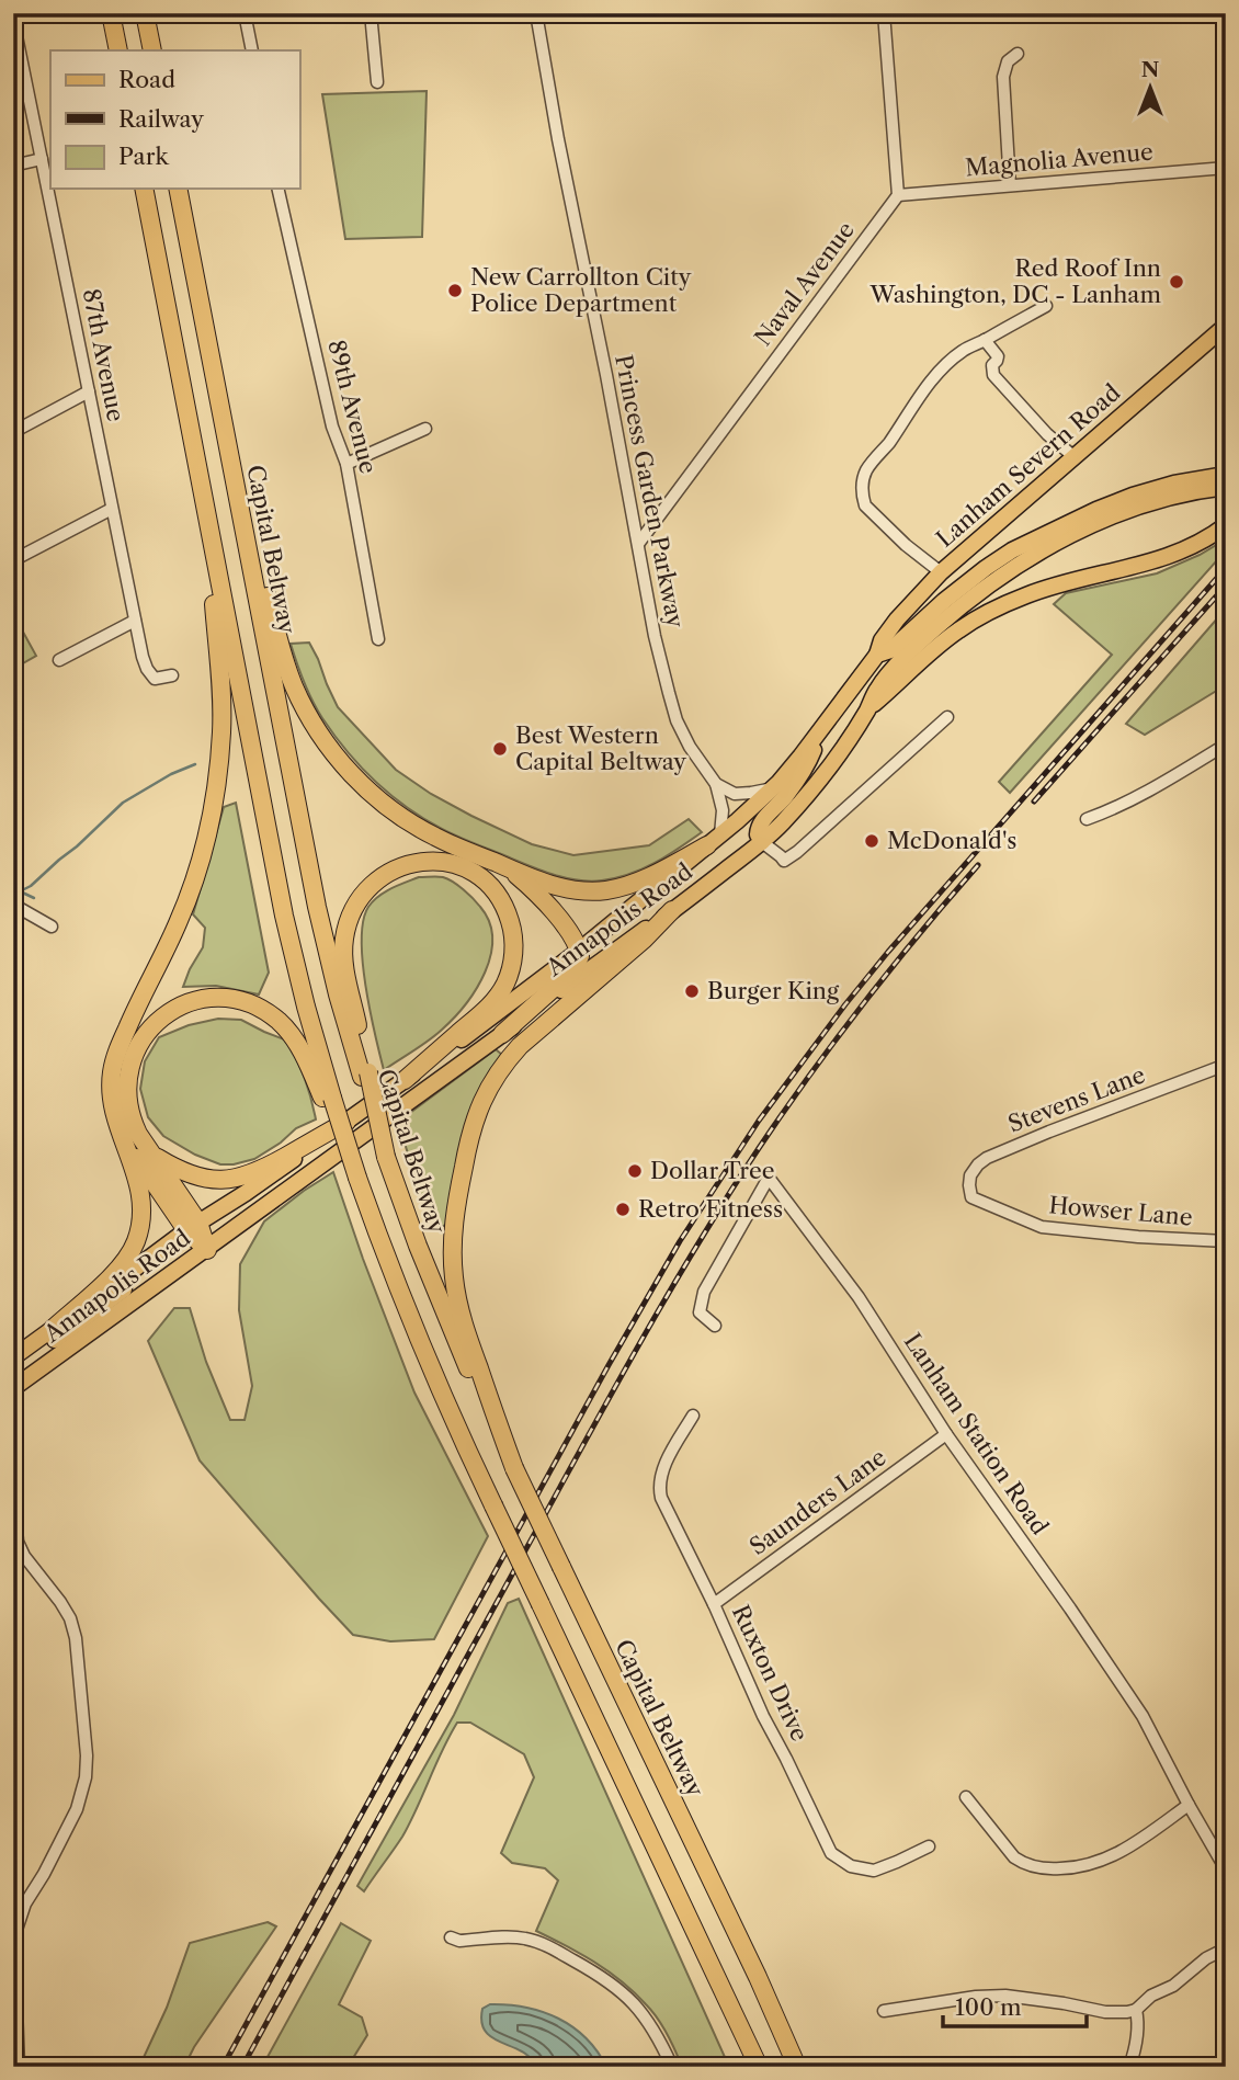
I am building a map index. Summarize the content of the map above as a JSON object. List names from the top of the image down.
{
  "streets": {
    "highway": ["Capital Beltway"],
    "main road": ["Lanham Severn Road", "Annapolis Road"],
    "street": [
      "Magnolia Avenue",
      "Naval Avenue",
      "87th Avenue",
      "89th Avenue",
      "Princess Garden Parkway",
      "Stevens Lane",
      "Howser Lane",
      "Lanham Station Road",
      "Saunders Lane",
      "Ruxton Drive"
    ]
  },
  "crossings": [
    ["Magnolia Avenue", "Naval Avenue"],
    ["Naval Avenue", "Princess Garden Parkway"],
    ["Lanham Severn Road", "Annapolis Road"],
    ["Princess Garden Parkway", "Annapolis Road"],
    ["Stevens Lane", "Howser Lane"],
    ["Lanham Station Road", "Saunders Lane"],
    ["Saunders Lane", "Ruxton Drive"]
  ],
  "places": [
    "Red Roof Inn Washington, DC - Lanham",
    "New Carrollton City Police Department",
    "Best Western Capital Beltway",
    "McDonald's",
    "Burger King",
    "Dollar Tree",
    "Retro Fitness"
  ],
  "legend": ["Road", "Railway", "Park"],
  "scale_bar": "100 m",
  "north": "top"
}
